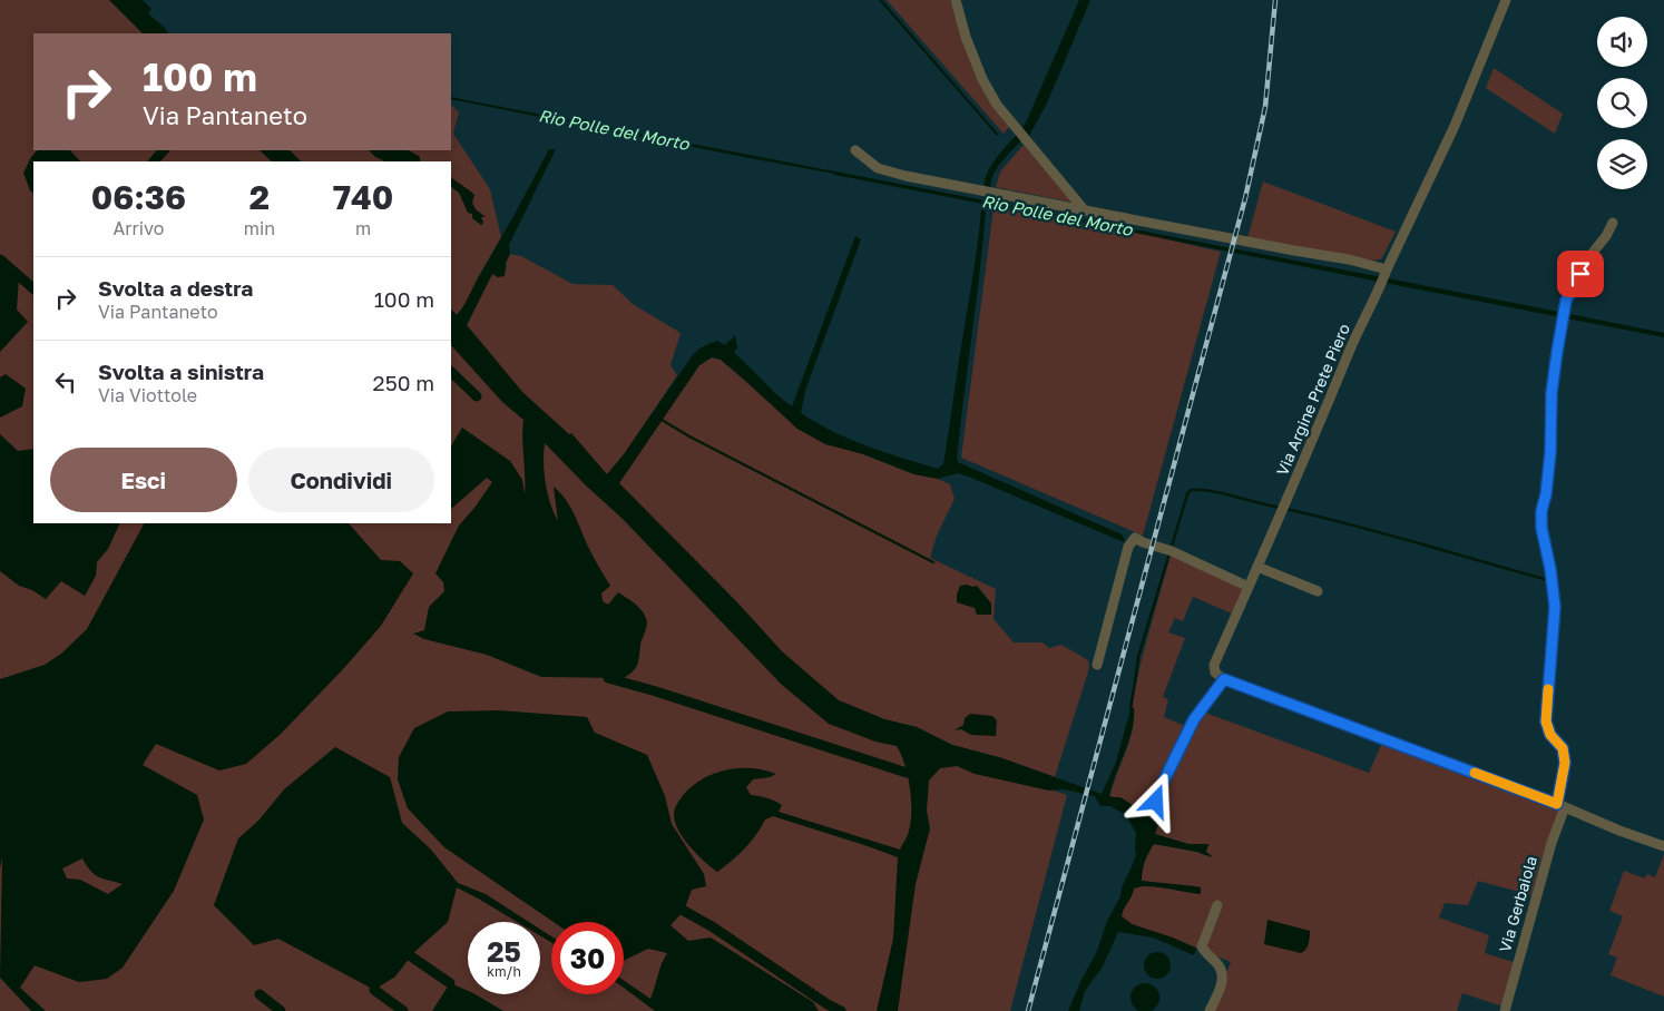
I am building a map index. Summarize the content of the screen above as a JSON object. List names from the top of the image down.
{
  "streets": {
    "street": ["Via Argine Prete Piero", "Via Gerbaiola"]
  },
  "water": ["Rio Polle del Morto"],
  "page": {
    "turn": ["100 m", "Via Pantaneto"],
    "eta": [
      "06:36",
      "Arrivo",
      "2",
      "min",
      "740",
      "m"
    ],
    "list": [
      {
        "name": "Svolta a destra",
        "note": "Via Pantaneto",
        "value": "100 m"
      },
      {
        "name": "Svolta a sinistra",
        "note": "Via Viottole",
        "value": "250 m"
      }
    ],
    "buttons": ["Esci", "Condividi"],
    "speed": "25 km/h",
    "limit": "30"
  }
}
